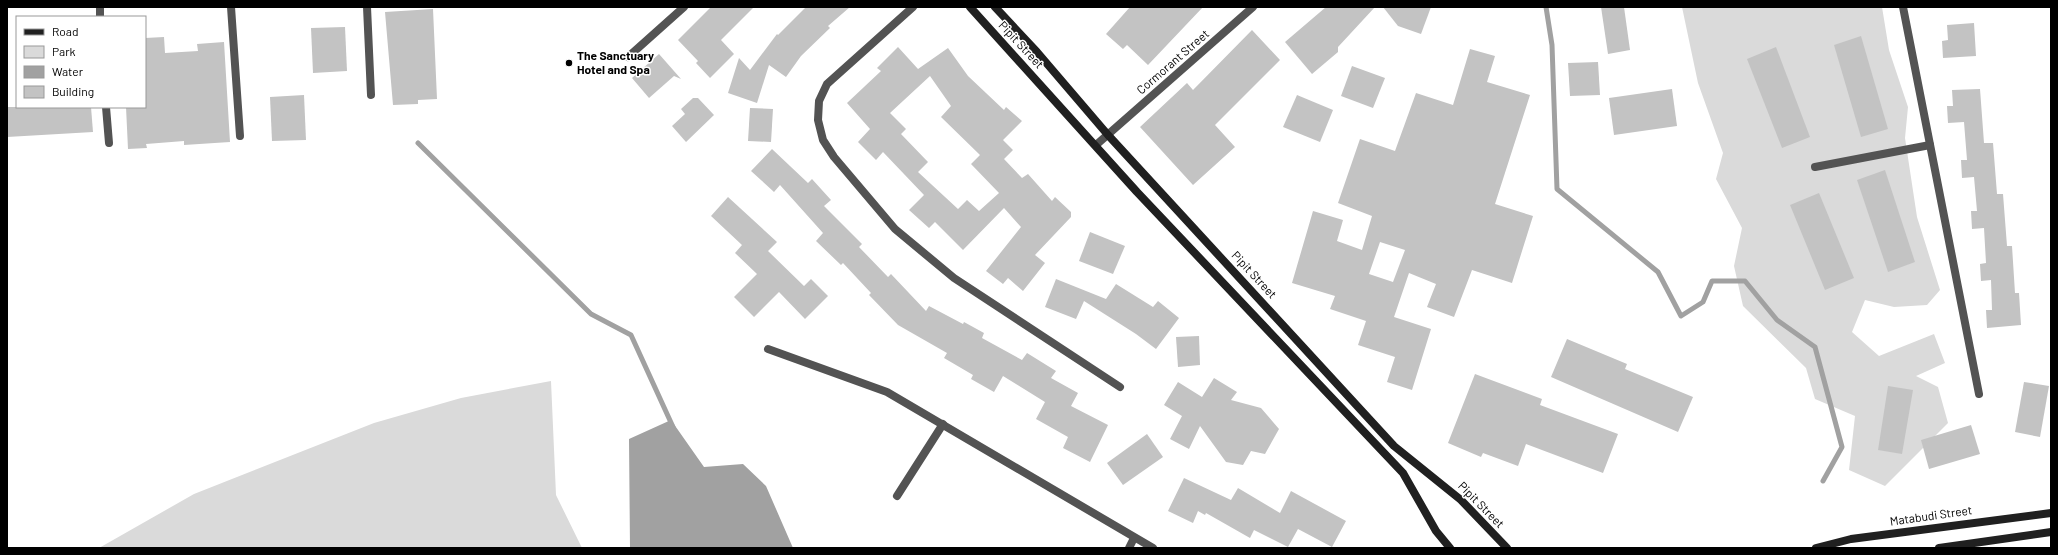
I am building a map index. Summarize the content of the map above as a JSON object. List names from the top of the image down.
{
  "streets": {
    "main road": ["Pipit Street", "Matabudi Street"],
    "street": ["Cormorant Street"]
  },
  "crossings": [
    ["Pipit Street", "Cormorant Street"]
  ],
  "places": ["The Sanctuary Hotel and Spa"],
  "legend": [
    "Road",
    "Park",
    "Water",
    "Building"
  ]
}
